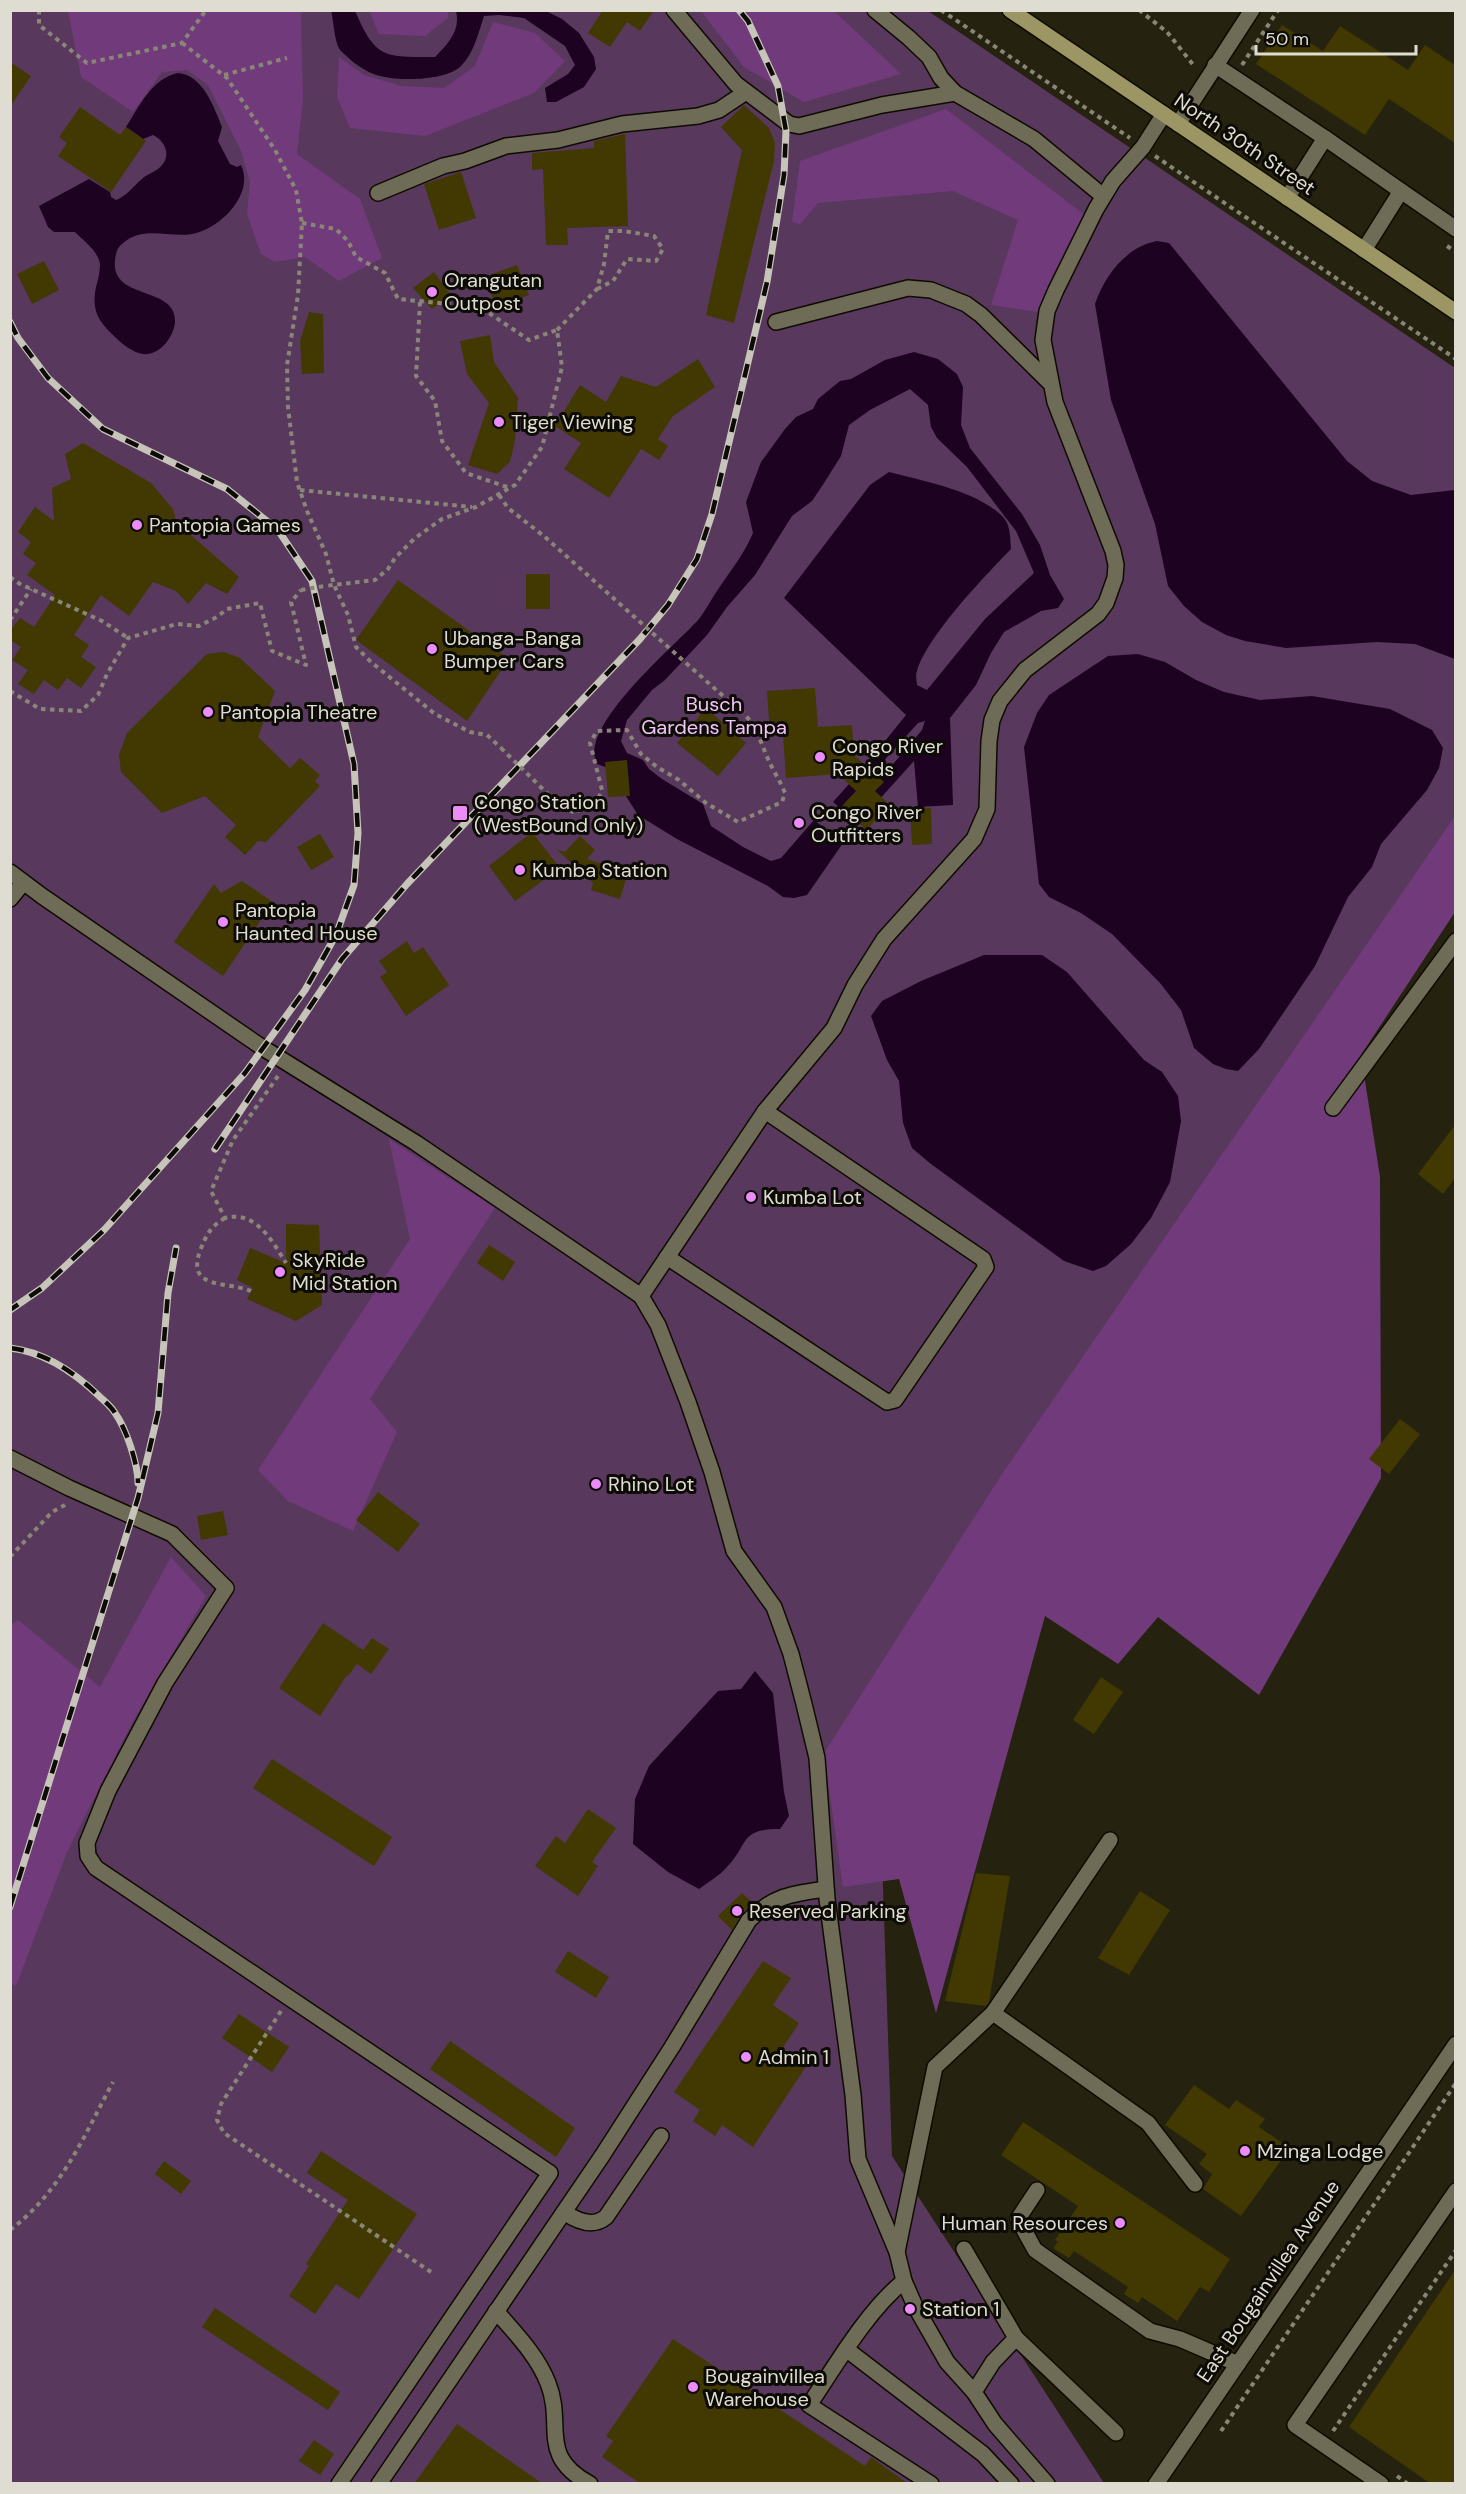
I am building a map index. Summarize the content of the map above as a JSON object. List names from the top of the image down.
{
  "streets": {
    "main road": ["North 30th Street"],
    "street": ["East Bougainvillea Avenue"]
  },
  "parks": ["Busch Gardens Tampa"],
  "places": {
    "other": [
      "Orangutan Outpost",
      "Tiger Viewing",
      "Pantopia Games",
      "Ubanga-Banga Bumper Cars",
      "Pantopia Theatre",
      "Congo River Rapids",
      "Congo River Outfitters",
      "Kumba Station",
      "Pantopia Haunted House",
      "Kumba Lot",
      "SkyRide Mid Station",
      "Rhino Lot",
      "Reserved Parking",
      "Admin 1",
      "Mzinga Lodge",
      "Human Resources",
      "Station 1",
      "Bougainvillea Warehouse"
    ],
    "transit": ["Congo Station (WestBound Only)"]
  },
  "scale_bar": "50 m"
}
